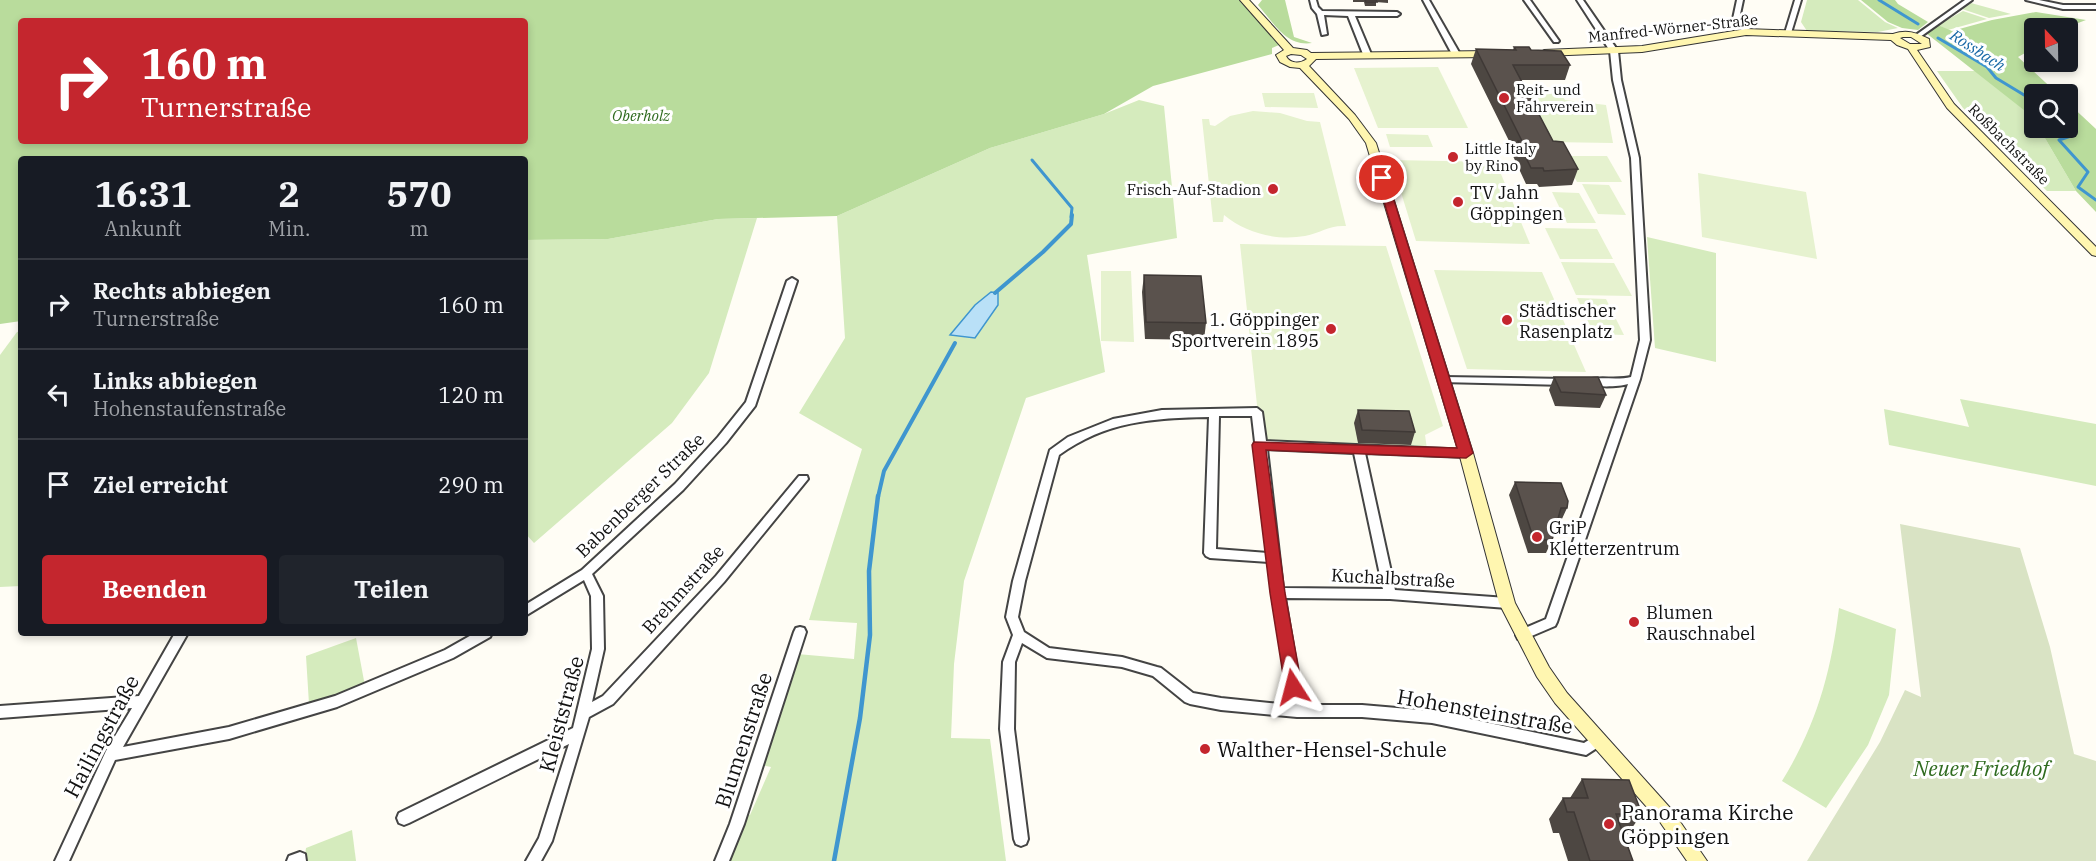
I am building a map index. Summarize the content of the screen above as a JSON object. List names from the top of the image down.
{
  "streets": {
    "street": [
      "Manfred-Wörner-Straße",
      "Roßbachstraße",
      "Babenberger Straße",
      "Kuchalbstraße",
      "Brehmstraße",
      "Hohensteinstraße",
      "Kleiststraße",
      "Hailingstraße",
      "Blumenstraße"
    ]
  },
  "crossings": [
    ["Babenberger Straße", "Kleiststraße"],
    ["Brehmstraße", "Kleiststraße"]
  ],
  "water": ["Rossbach"],
  "parks": ["Oberholz", "Neuer Friedhof"],
  "places": [
    "Reit- und Fahrverein",
    "Little Italy by Rino",
    "Frisch-Auf-Stadion",
    "TV Jahn Göppingen",
    "Städtischer Rasenplatz",
    "1. Göppinger Sportverein 1895",
    "GriP Kletterzentrum",
    "Blumen Rauschnabel",
    "Walther-Hensel-Schule",
    "Panorama Kirche Göppingen"
  ],
  "north": "top",
  "page": {
    "turn": ["160 m", "Turnerstraße"],
    "eta": [
      "16:31",
      "Ankunft",
      "2",
      "Min.",
      "570",
      "m"
    ],
    "list": [
      {
        "name": "Rechts abbiegen",
        "note": "Turnerstraße",
        "value": "160 m"
      },
      {
        "name": "Links abbiegen",
        "note": "Hohenstaufenstraße",
        "value": "120 m"
      },
      {
        "name": "Ziel erreicht",
        "value": "290 m"
      }
    ],
    "buttons": ["Beenden", "Teilen"]
  }
}
